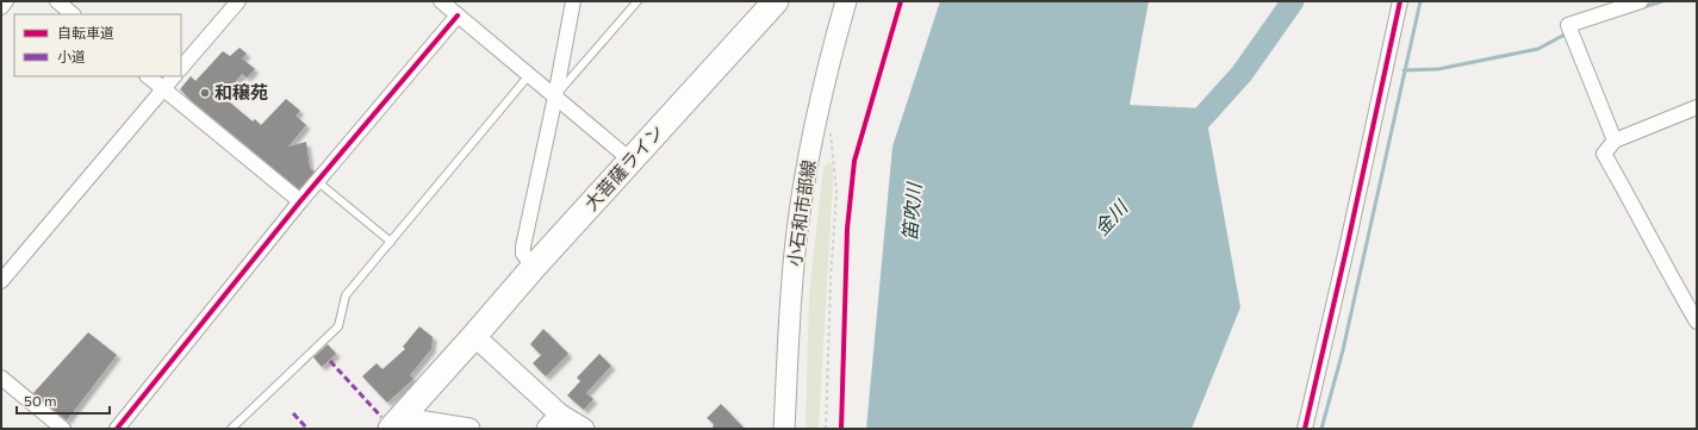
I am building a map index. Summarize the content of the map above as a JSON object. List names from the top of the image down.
{
  "streets": {
    "highway": ["大菩薩ライン"],
    "main road": ["小石和市部線"]
  },
  "water": ["笛吹川", "金川"],
  "places": ["和穣苑"],
  "legend": ["自転車道", "小道"],
  "scale_bar": "50 m"
}
